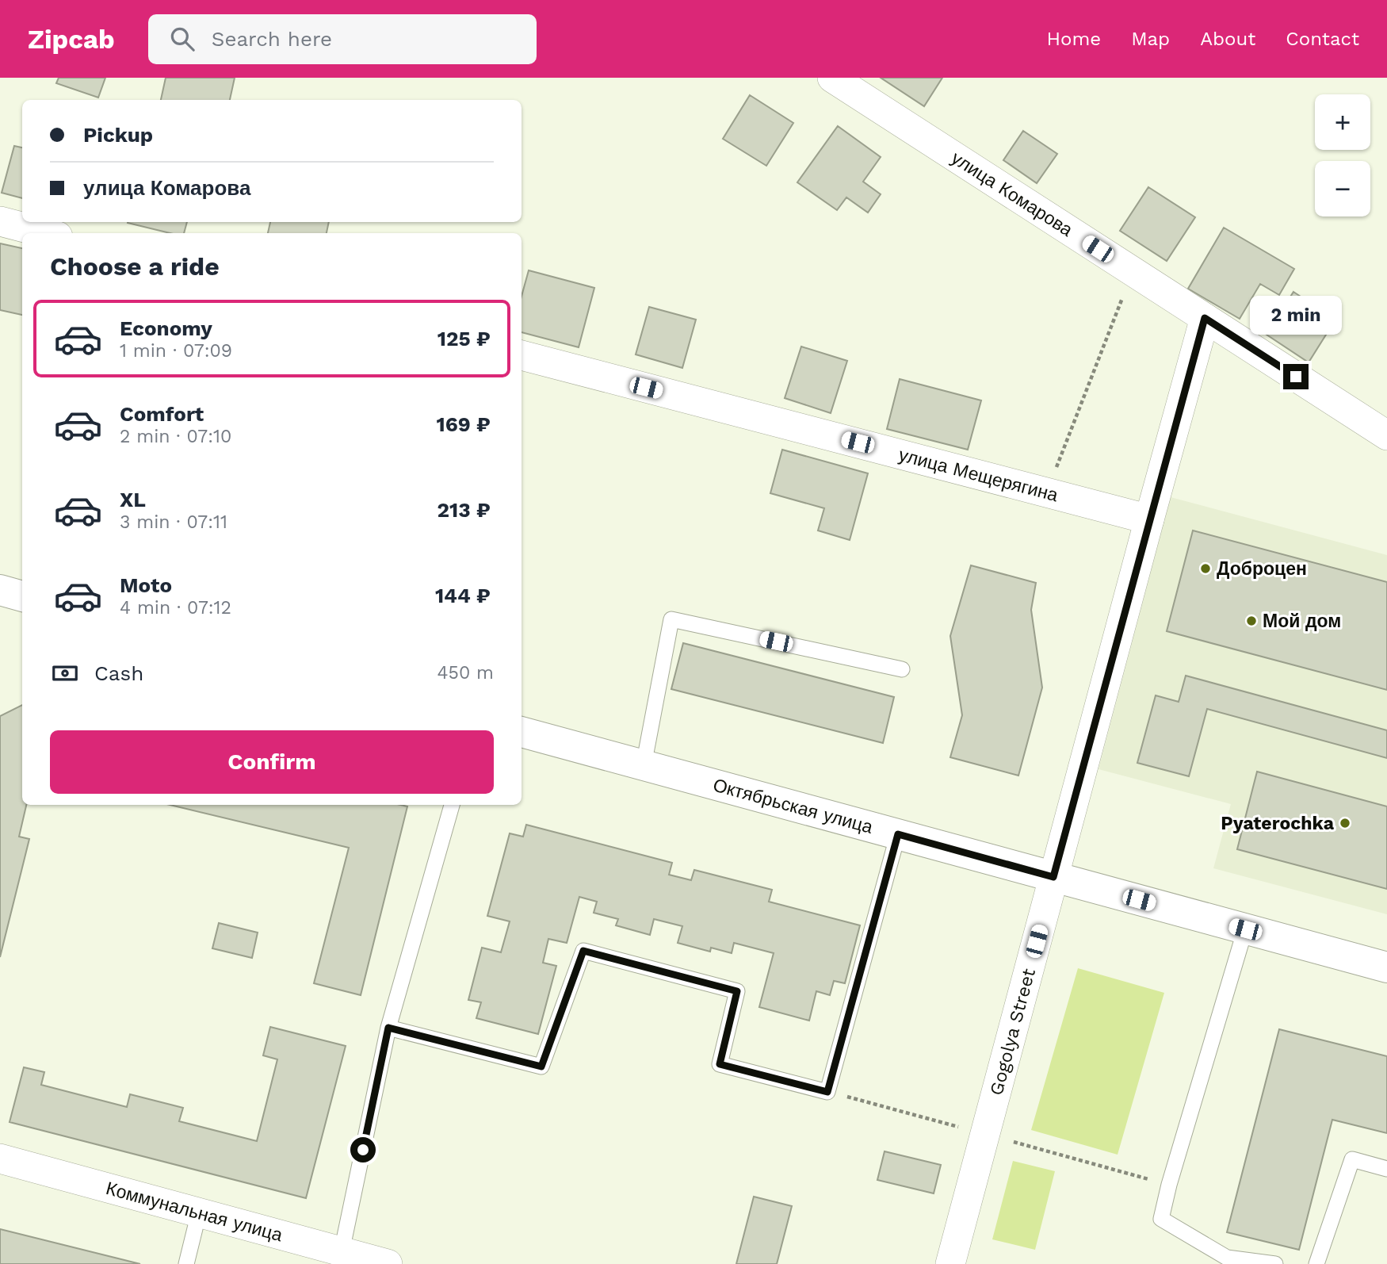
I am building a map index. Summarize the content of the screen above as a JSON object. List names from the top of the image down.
{
  "streets": {
    "main road": ["Октябрьская улица"],
    "street": [
      "улица Комарова",
      "улица Мещерягина",
      "Gogolya Street",
      "Коммунальная улица"
    ]
  },
  "crossings": [
    ["улица Комарова", "Gogolya Street"],
    ["улица Мещерягина", "Gogolya Street"],
    ["Октябрьская улица", "Gogolya Street"]
  ],
  "places": ["Доброцен", "Мой дом", "Pyaterochka"],
  "page": {
    "header": "Zipcab",
    "search": "Search here",
    "nav": [
      "Home",
      "Map",
      "About",
      "Contact"
    ],
    "map_buttons": ["+", "−"],
    "banner": ["Pickup", "улица Комарова"],
    "heading": "Choose a ride",
    "bubble": "2 min",
    "list": [
      {
        "name": "Economy",
        "note": "1 min · 07:09",
        "value": "125 ₽"
      },
      {
        "name": "Comfort",
        "note": "2 min · 07:10",
        "value": "169 ₽"
      },
      {
        "name": "XL",
        "note": "3 min · 07:11",
        "value": "213 ₽"
      },
      {
        "name": "Moto",
        "note": "4 min · 07:12",
        "value": "144 ₽"
      }
    ],
    "pay": ["Cash", "450 m"],
    "buttons": "Confirm"
  }
}
